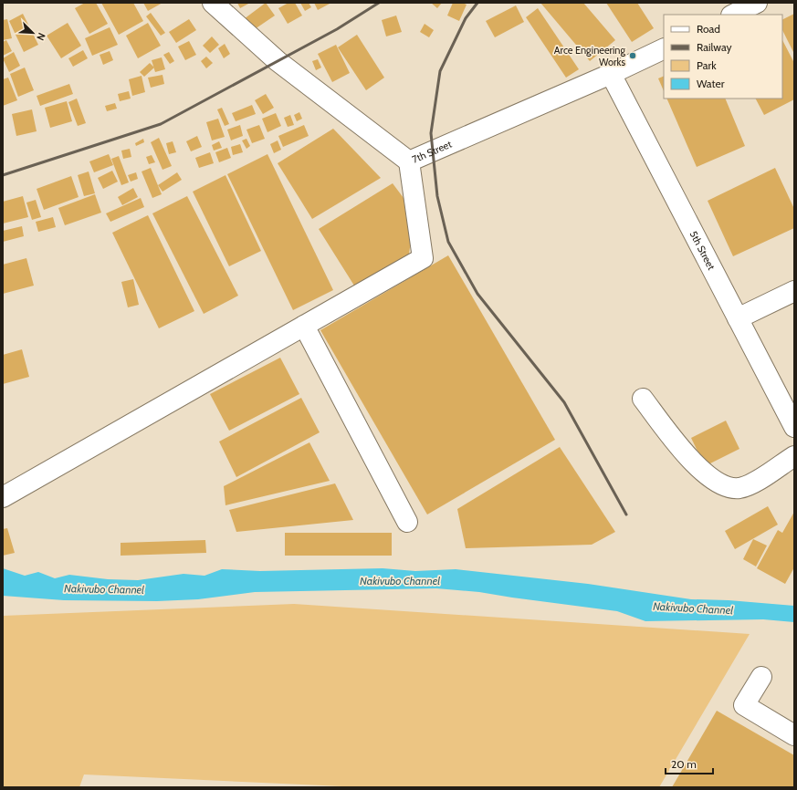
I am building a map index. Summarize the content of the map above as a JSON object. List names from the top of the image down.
{
  "streets": {
    "street": ["7th Street", "5th Street"]
  },
  "crossings": [
    ["7th Street", "5th Street"]
  ],
  "water": ["Nakivubo Channel"],
  "places": ["Arce Engineering Works"],
  "legend": [
    "Road",
    "Railway",
    "Park",
    "Water"
  ],
  "scale_bar": "20 m",
  "north": "bottom right"
}
